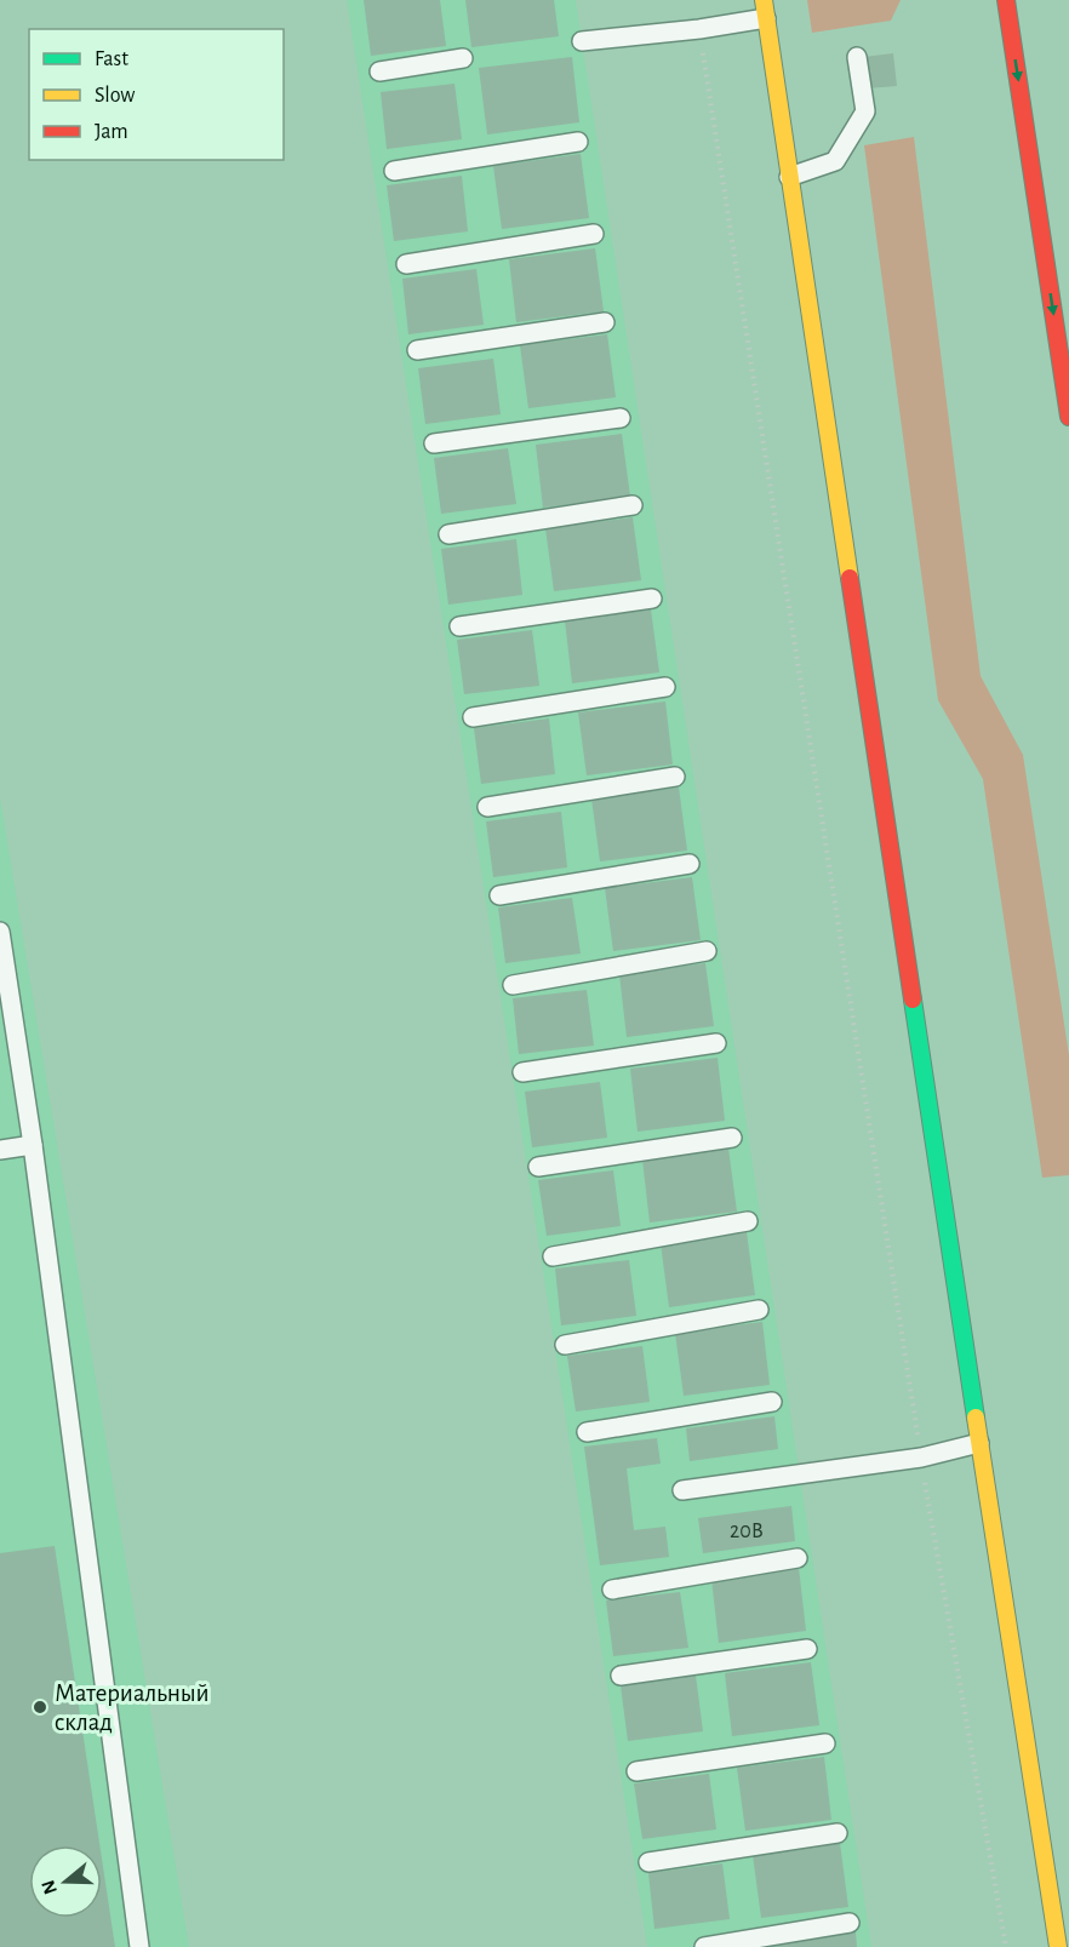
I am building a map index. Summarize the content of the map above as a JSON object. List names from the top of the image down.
{
  "places": ["Материальный склад"],
  "house_numbers": ["20В"],
  "legend": ["Fast", "Slow", "Jam"],
  "north": "left"
}
